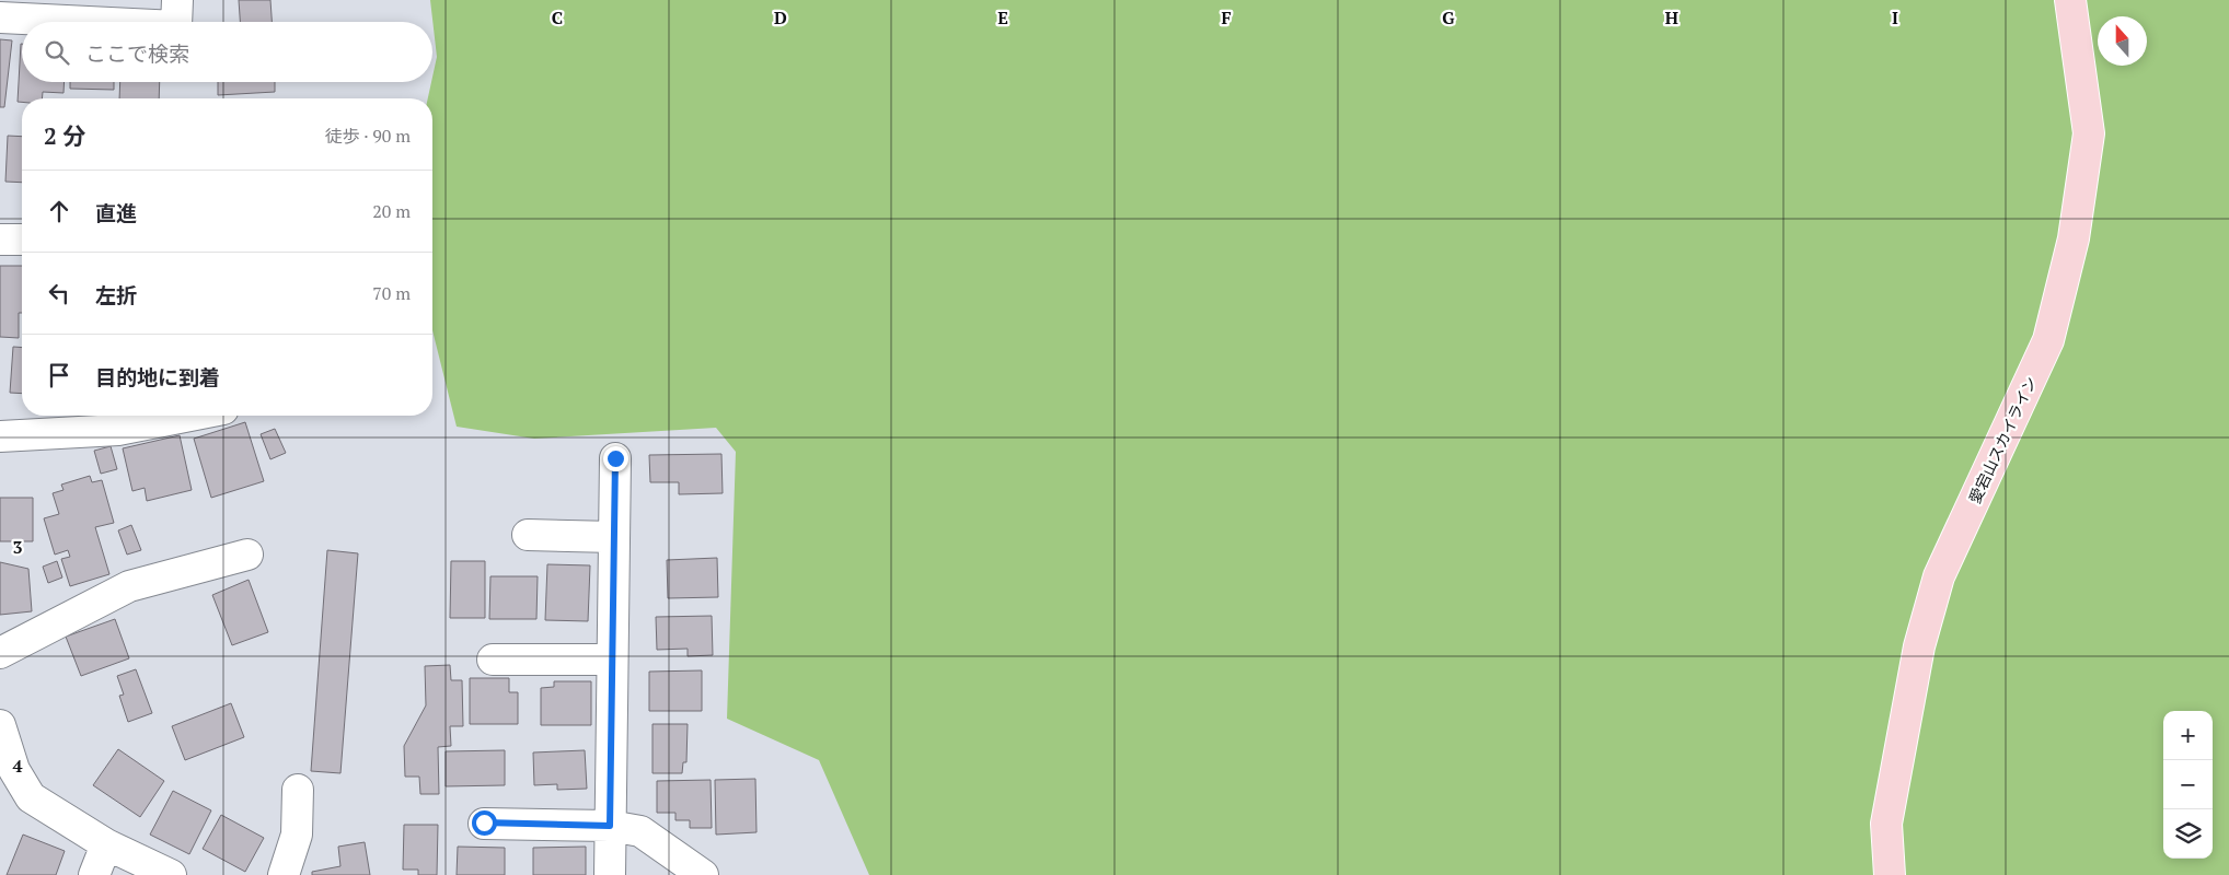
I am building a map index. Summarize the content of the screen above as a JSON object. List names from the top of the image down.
{
  "streets": {
    "main road": ["愛宕山スカイライン"]
  },
  "north": "top",
  "page": {
    "search": "ここで検索",
    "heading": ["2 分", "徒歩 · 90 m"],
    "list": [
      ["直進", "20 m"],
      ["左折", "70 m"],
      "目的地に到着"
    ],
    "map_buttons": ["+", "−"]
  },
  "grid": {
    "columns": [
      "C",
      "D",
      "E",
      "F",
      "G",
      "H",
      "I"
    ],
    "rows": ["3", "4"]
  }
}
